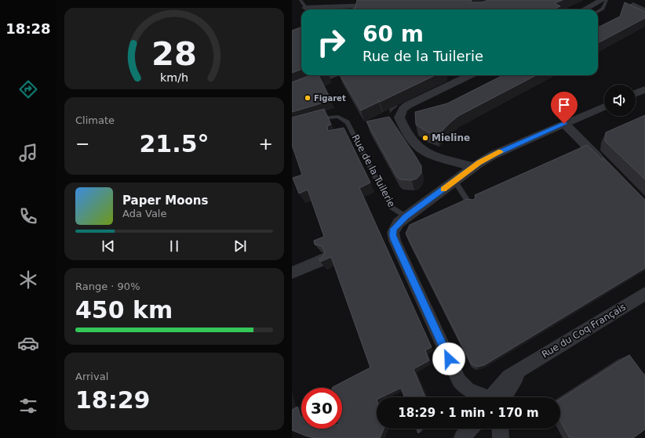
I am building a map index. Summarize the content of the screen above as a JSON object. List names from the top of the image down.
{
  "streets": {
    "street": ["Rue du Coq Français"],
    "lane": ["Rue de la Tuilerie"]
  },
  "places": ["Figaret", "Mieline"],
  "page": {
    "tabs": "18:28",
    "turn": ["60 m", "Rue de la Tuilerie"],
    "tile": [
      "Climate",
      ["Range · 90%", "450 km"],
      ["Arrival", "18:29"]
    ],
    "heat": ["−", "21.5°", "+"],
    "song": ["Paper Moons", "Ada Vale"],
    "limit": "30",
    "trip": "18:29 · 1 min · 170 m",
    "gauge": ["28", "km/h"]
  }
}
